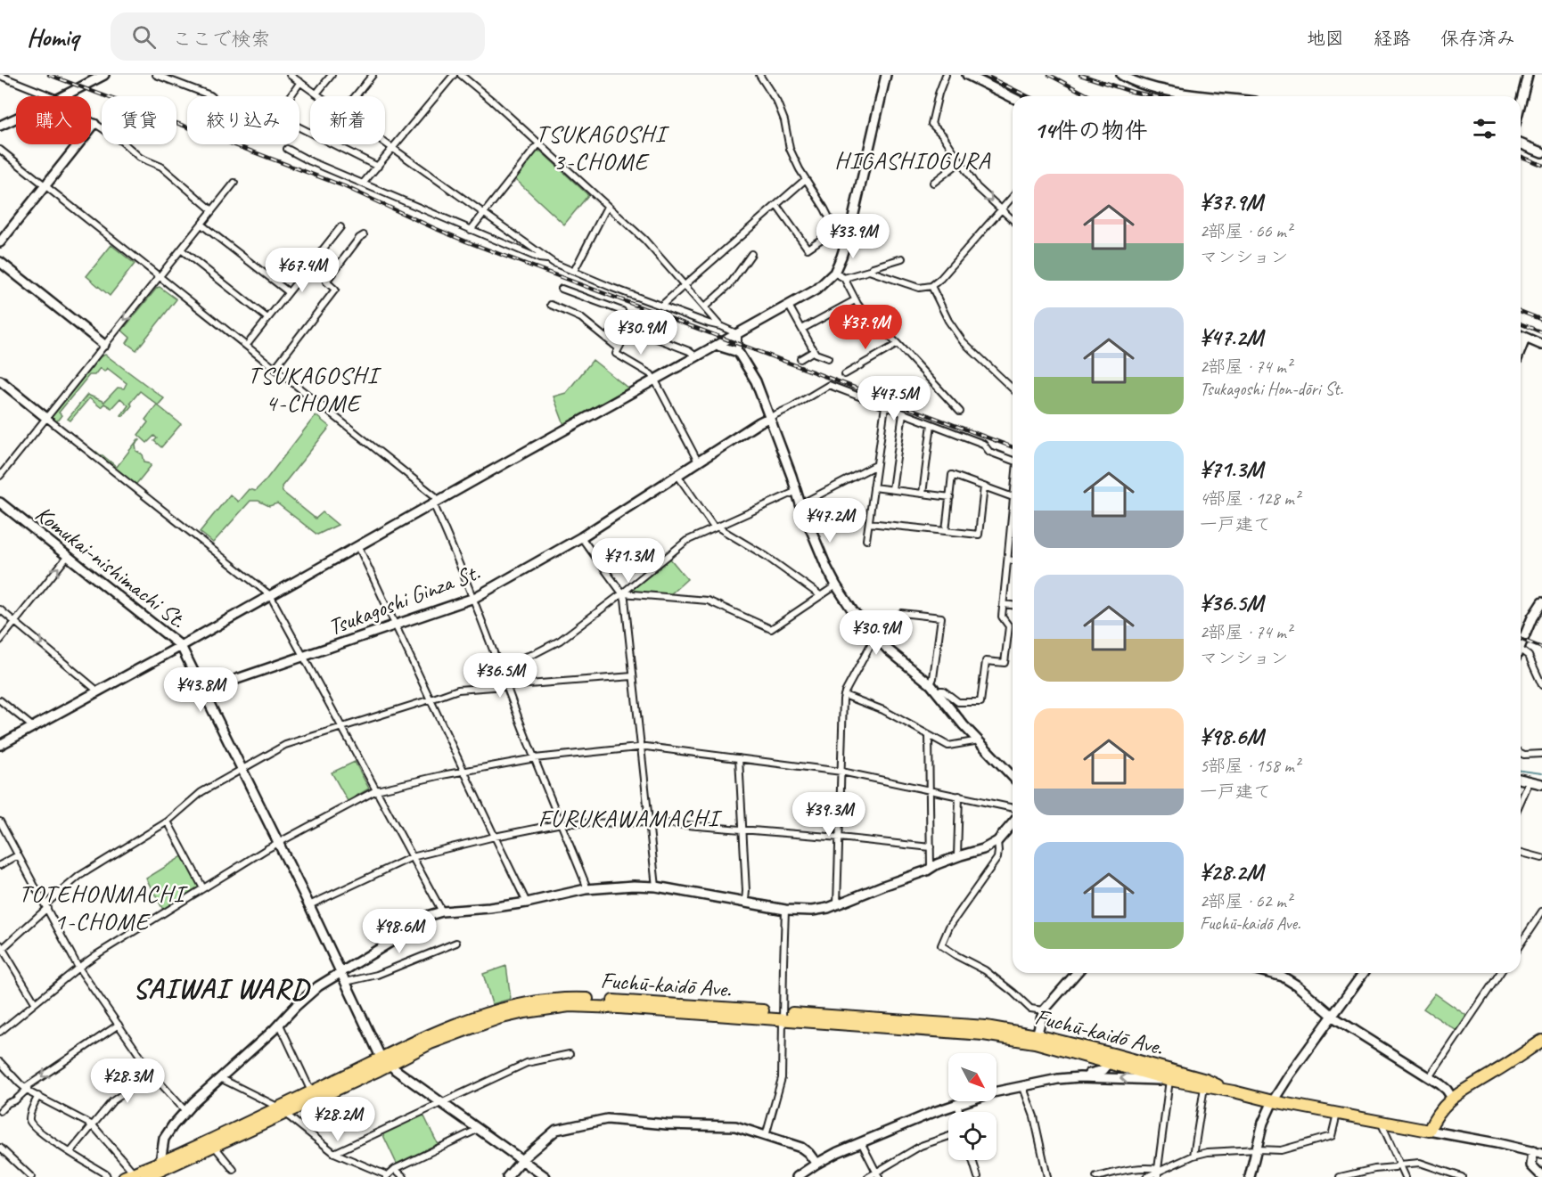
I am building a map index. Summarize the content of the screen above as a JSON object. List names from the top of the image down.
{
  "streets": {
    "highway": ["Fuchū-kaidō Ave."],
    "street": ["Komukai-nishimachi St.", "Tsukagoshi Ginza St."]
  },
  "crossings": [
    ["Komukai-nishimachi St.", "Tsukagoshi Ginza St."],
    ["Komukai-nishimachi St.", "Fuchū-kaidō Ave."]
  ],
  "districts": [
    "TSUKAGOSHI 3-CHOME",
    "HIGASHIOGURA",
    "TSUKAGOSHI 4-CHOME",
    "FURUKAWAMACHI",
    "TOTEHONMACHI 1-CHOME",
    "SAIWAI WARD"
  ],
  "north": "bottom right",
  "page": {
    "header": "Homiq",
    "search": "ここで検索",
    "nav": ["地図", "経路", "保存済み"],
    "chip": [
      "購入",
      "賃貸",
      "絞り込み",
      "新着"
    ],
    "heading": "14件の物件",
    "list": [
      {
        "name": "¥37.9M",
        "note": "2部屋 · 66 m² · マンション"
      },
      {
        "name": "¥47.2M",
        "note": "2部屋 · 74 m² · Tsukagoshi Hon-dōri St."
      },
      {
        "name": "¥71.3M",
        "note": "4部屋 · 128 m² · 一戸建て"
      },
      {
        "name": "¥36.5M",
        "note": "2部屋 · 74 m² · マンション"
      },
      {
        "name": "¥98.6M",
        "note": "5部屋 · 158 m² · 一戸建て"
      },
      {
        "name": "¥28.2M",
        "note": "2部屋 · 62 m² · Fuchū-kaidō Ave."
      }
    ],
    "price": [
      "¥33.9M",
      "¥67.4M",
      "¥37.9M",
      "¥30.9M",
      "¥47.5M",
      "¥47.2M",
      "¥71.3M",
      "¥30.9M",
      "¥36.5M",
      "¥43.8M",
      "¥39.3M",
      "¥98.6M",
      "¥28.3M",
      "¥28.2M"
    ]
  }
}
